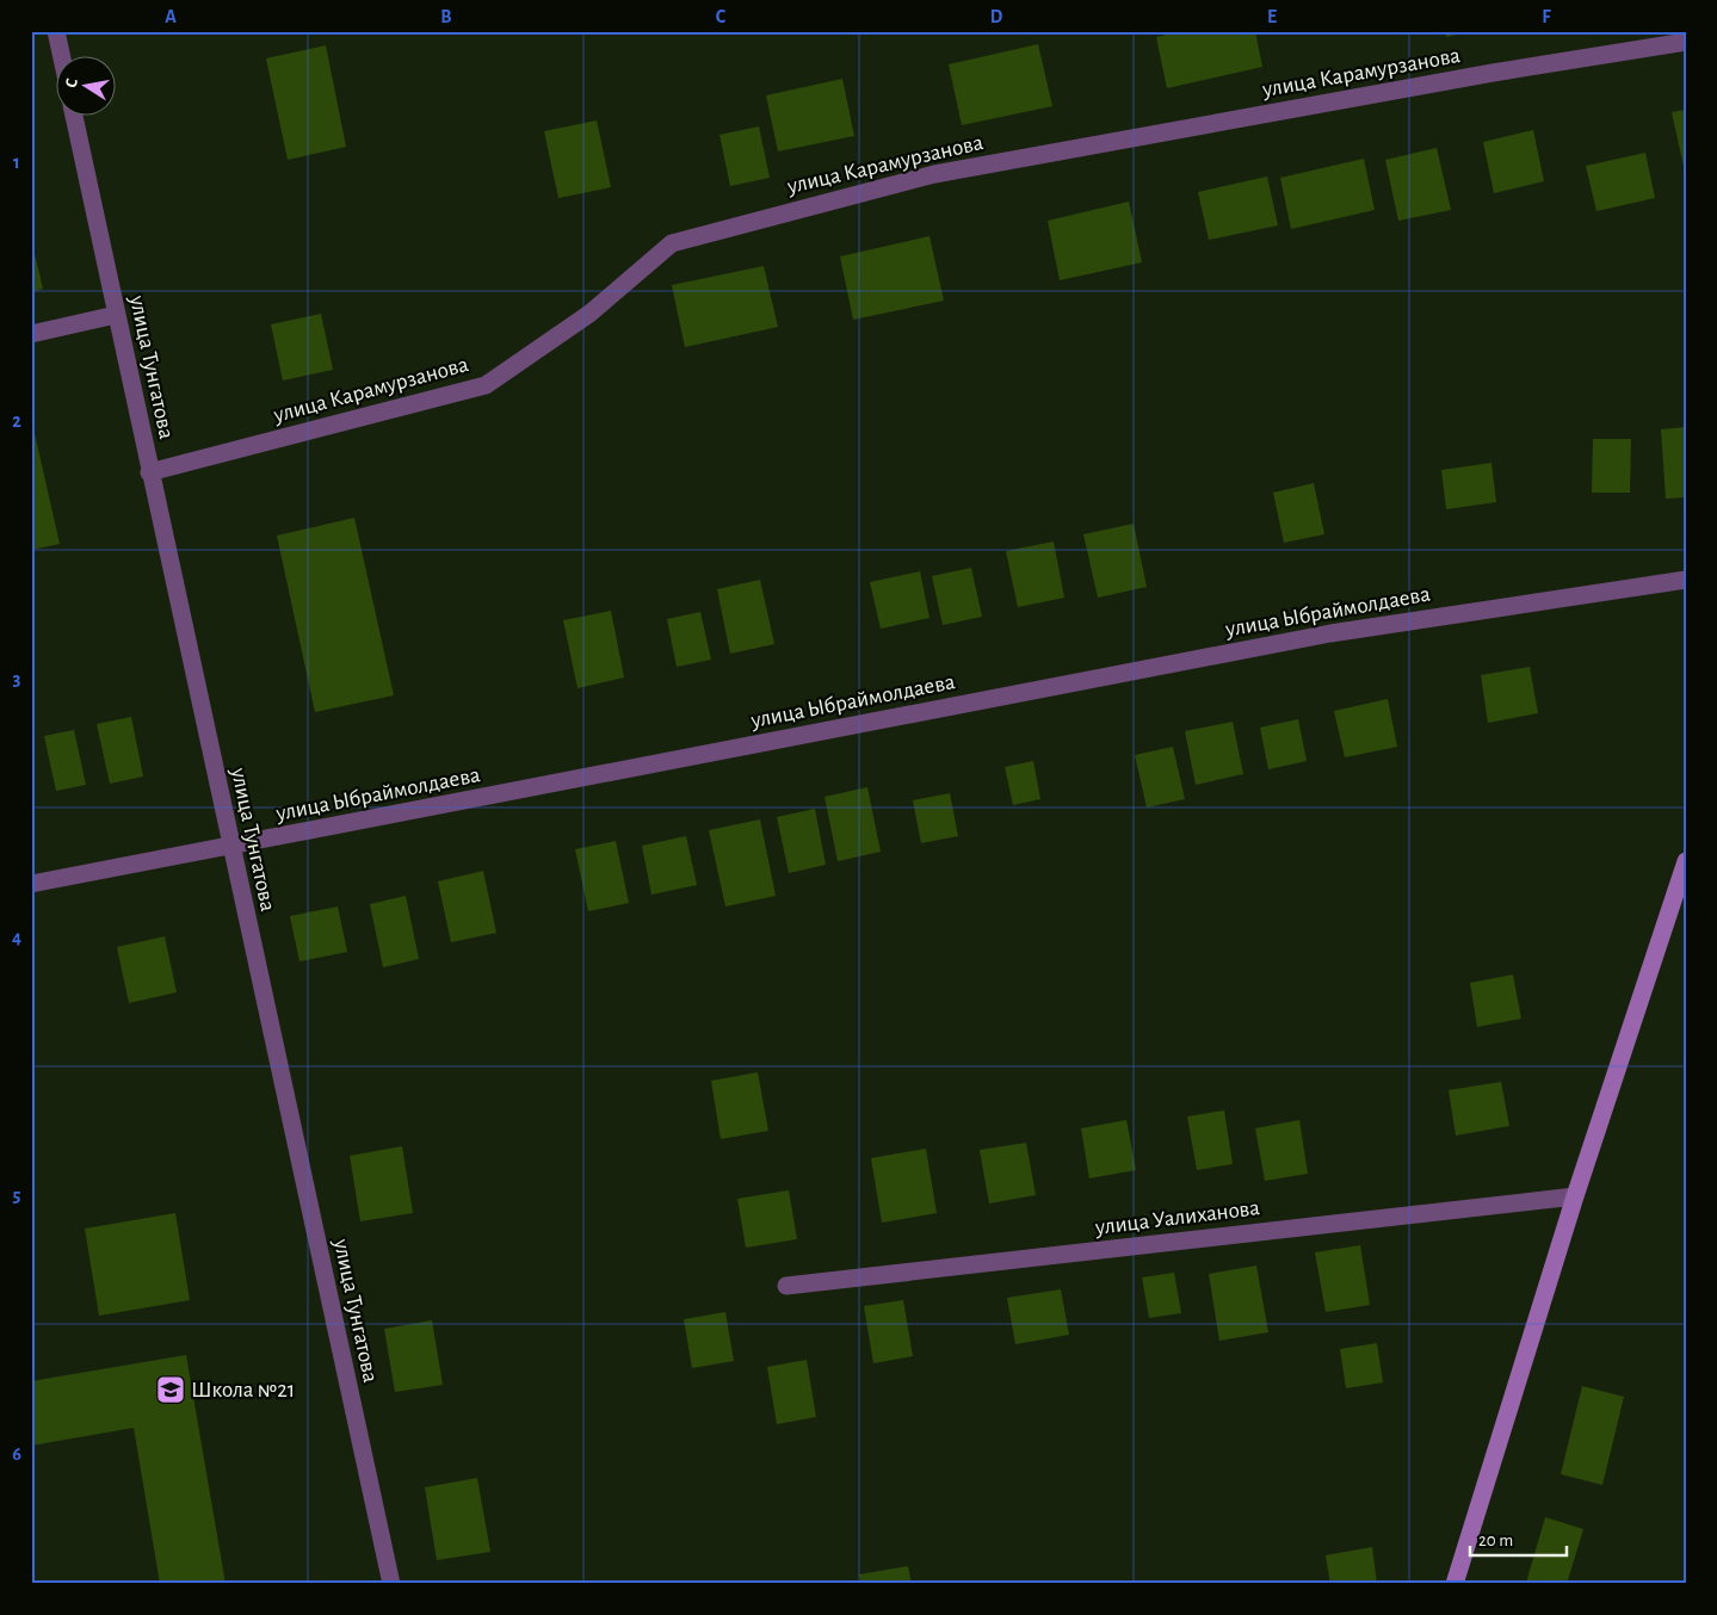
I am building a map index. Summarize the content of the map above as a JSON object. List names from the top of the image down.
{
  "streets": {
    "street": [
      "улица Карамурзанова",
      "улица Тунгатова",
      "улица Ыбраймолдаева",
      "улица Уалиханова"
    ]
  },
  "crossings": [
    ["улица Карамурзанова", "улица Тунгатова"],
    ["улица Тунгатова", "улица Ыбраймолдаева"]
  ],
  "places": {
    "school or university": ["Школа №21"]
  },
  "scale_bar": "20 m",
  "north": "left",
  "grid": {
    "columns": [
      "A",
      "B",
      "C",
      "D",
      "E",
      "F"
    ],
    "rows": [
      "1",
      "2",
      "3",
      "4",
      "5",
      "6"
    ]
  }
}
